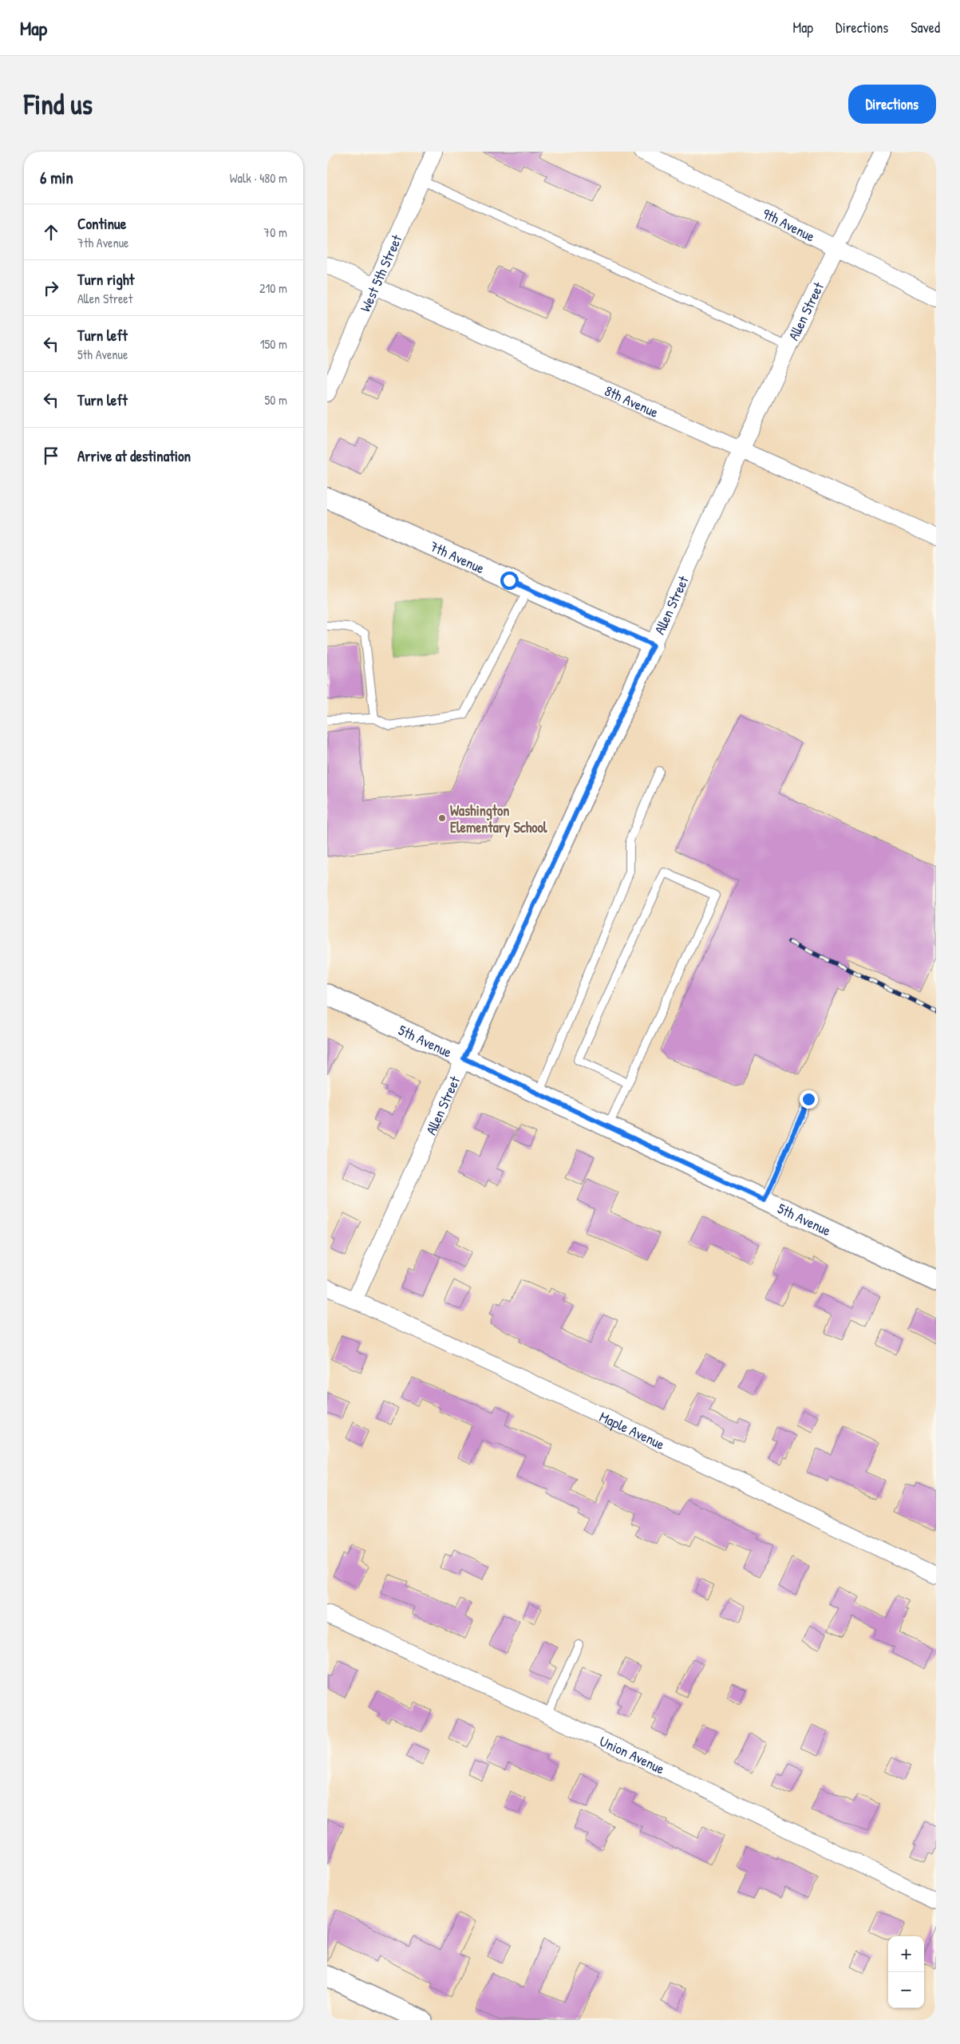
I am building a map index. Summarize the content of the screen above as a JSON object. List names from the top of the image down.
{
  "streets": {
    "street": [
      "9th Avenue",
      "West 5th Street",
      "Allen Street",
      "8th Avenue",
      "7th Avenue",
      "5th Avenue",
      "Maple Avenue",
      "Union Avenue"
    ]
  },
  "crossings": [
    ["9th Avenue", "Allen Street"],
    ["West 5th Street", "8th Avenue"],
    ["Allen Street", "8th Avenue"],
    ["Allen Street", "7th Avenue"],
    ["Allen Street", "5th Avenue"],
    ["Allen Street", "Maple Avenue"]
  ],
  "places": ["Washington Elementary School"],
  "page": {
    "header": "Map",
    "nav": ["Map", "Directions", "Saved"],
    "buttons": "Directions",
    "title": "Find us",
    "heading": ["6 min", "Walk · 480 m"],
    "list": [
      ["Continue", "7th Avenue", "70 m"],
      ["Turn right", "Allen Street", "210 m"],
      ["Turn left", "5th Avenue", "150 m"],
      ["Turn left", "50 m"],
      "Arrive at destination"
    ],
    "map_buttons": ["+", "−"]
  }
}
